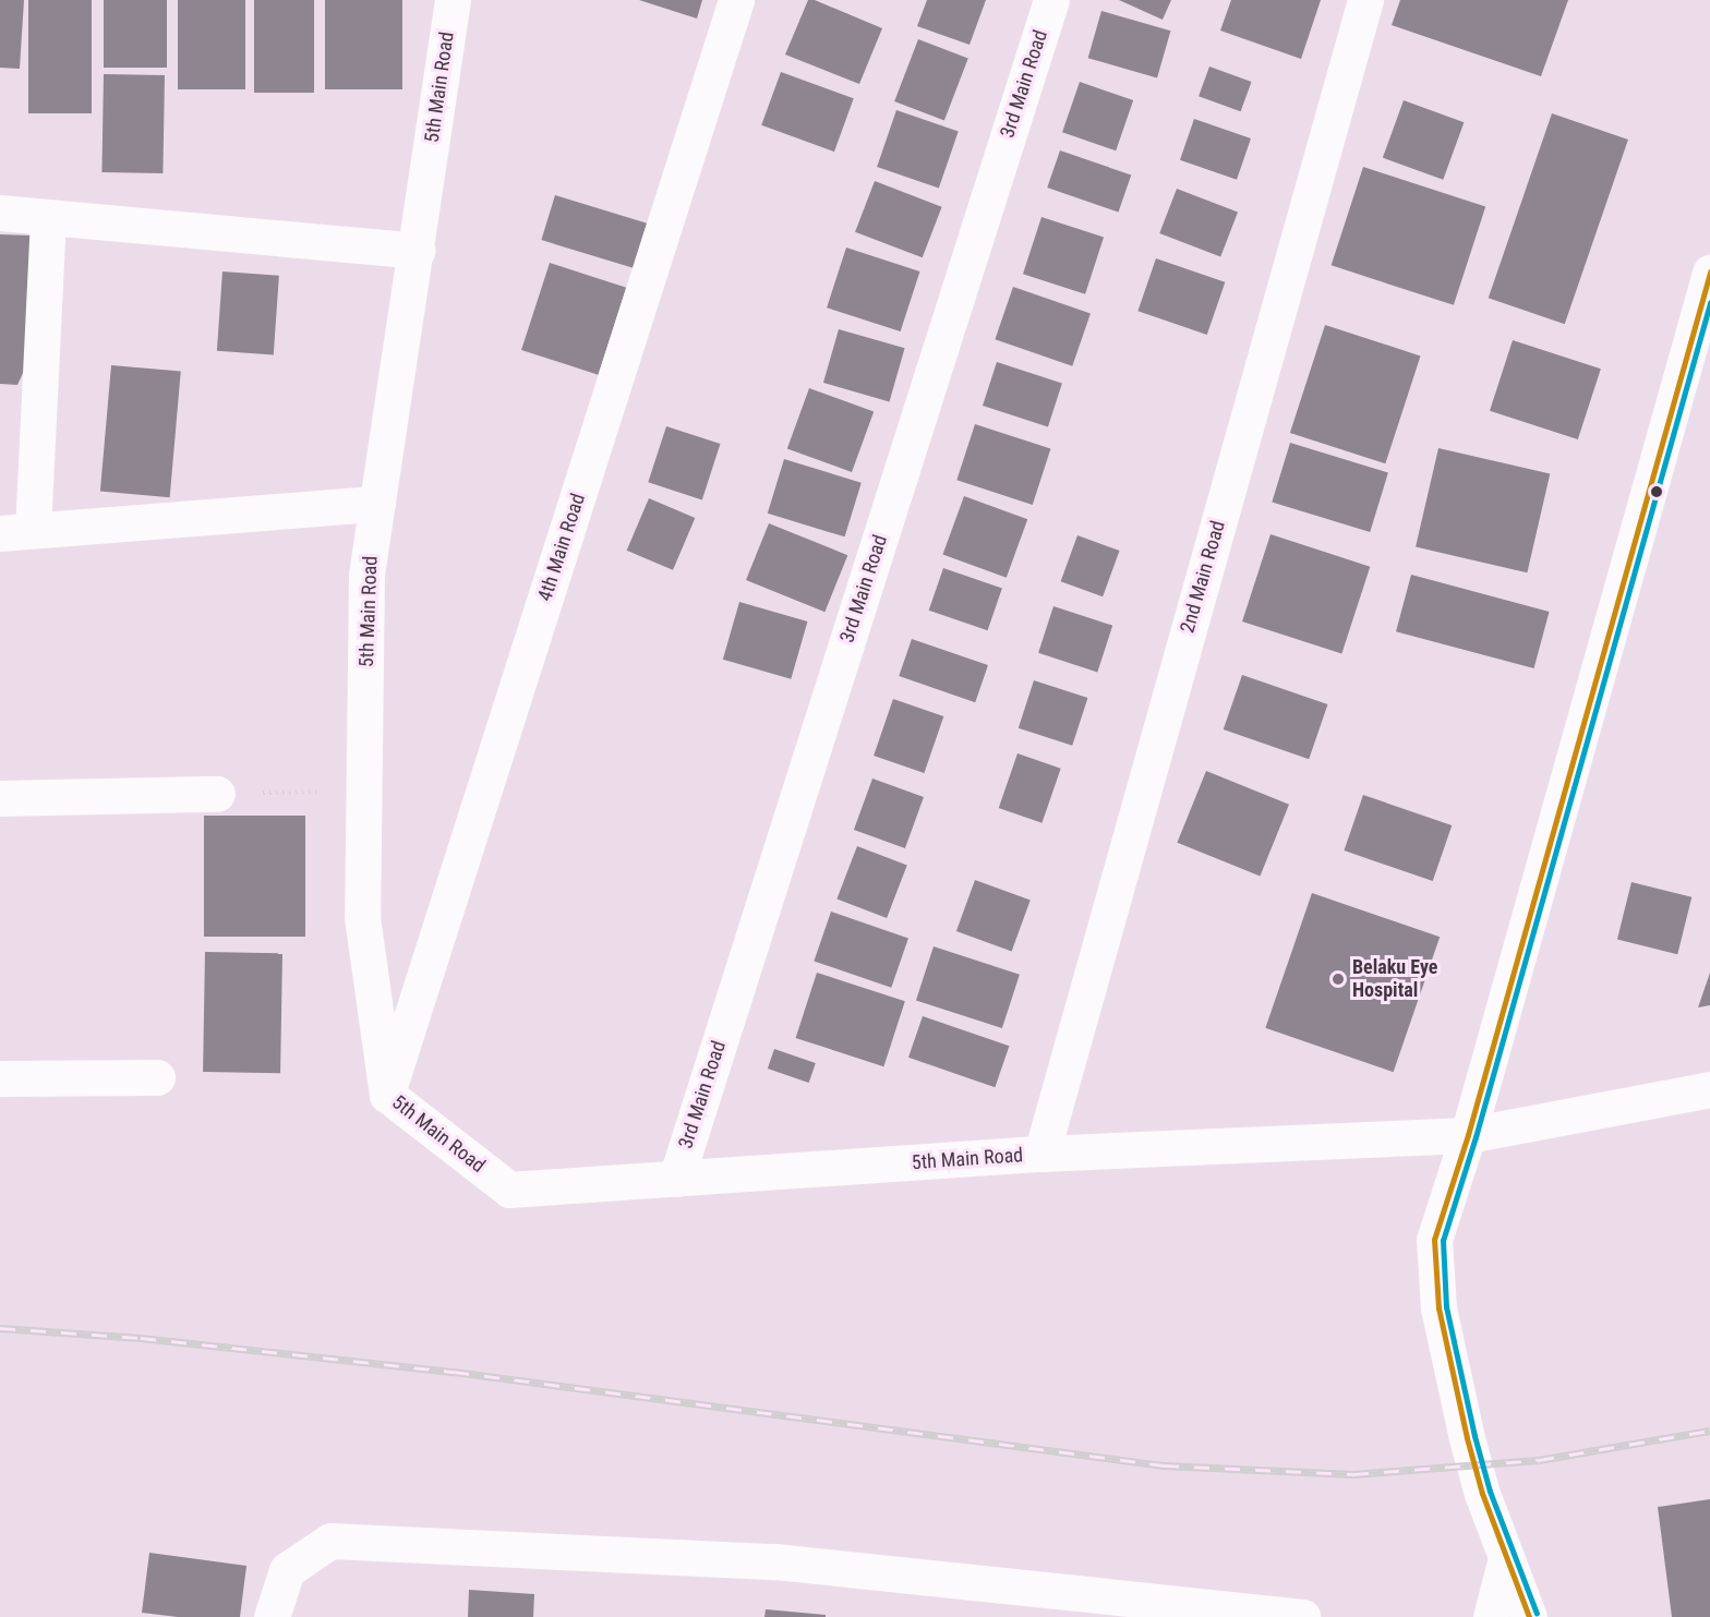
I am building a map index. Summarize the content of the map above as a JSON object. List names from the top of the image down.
{
  "streets": {
    "street": [
      "3rd Main Road",
      "5th Main Road",
      "4th Main Road",
      "2nd Main Road"
    ]
  },
  "crossings": [
    ["3rd Main Road", "5th Main Road"],
    ["5th Main Road", "4th Main Road"],
    ["5th Main Road", "2nd Main Road"]
  ],
  "places": ["Belaku Eye Hospital"]
}
